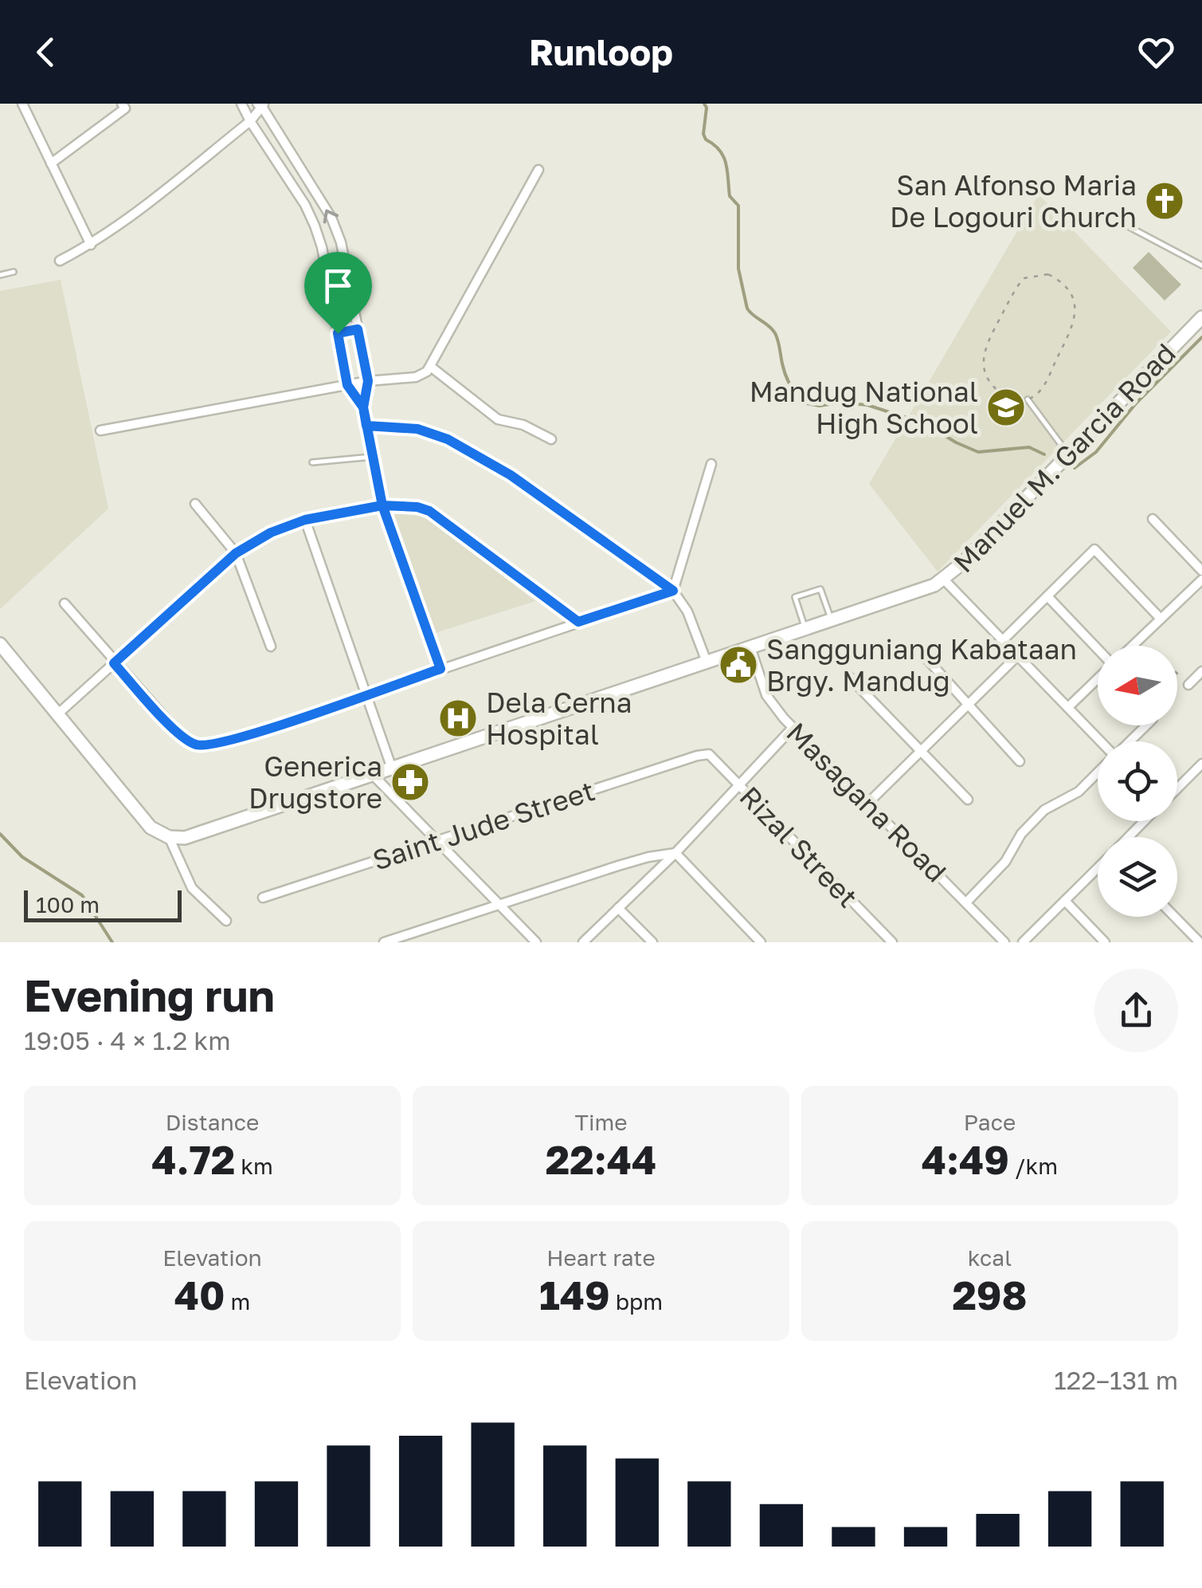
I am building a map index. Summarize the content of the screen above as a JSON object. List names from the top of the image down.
{
  "streets": {
    "main road": ["Manuel M. Garcia Road"],
    "street": ["Masagana Road", "Saint Jude Street", "Rizal Street"]
  },
  "crossings": [
    ["Manuel M. Garcia Road", "Masagana Road"],
    ["Saint Jude Street", "Rizal Street"]
  ],
  "places": {
    "church": ["San Alfonso Maria De Logouri Church"],
    "school or university": ["Mandug National High School"],
    "public building": ["Sangguniang Kabataan Brgy. Mandug"],
    "hospital": ["Dela Cerna Hospital"],
    "pharmacy": ["Generica Drugstore"]
  },
  "scale_bar": "100 m",
  "north": "left",
  "page": {
    "header": "Runloop",
    "scale": "100 m",
    "heading": ["Evening run", "19:05 · 4 × 1.2 km"],
    "stats": [
      ["Distance", "4.72 km"],
      ["Time", "22:44"],
      ["Pace", "4:49 /km"],
      ["Elevation", "40 m"],
      ["Heart rate", "149 bpm"],
      ["kcal", "298"]
    ],
    "chart": ["Elevation", "122–131 m"]
  }
}
